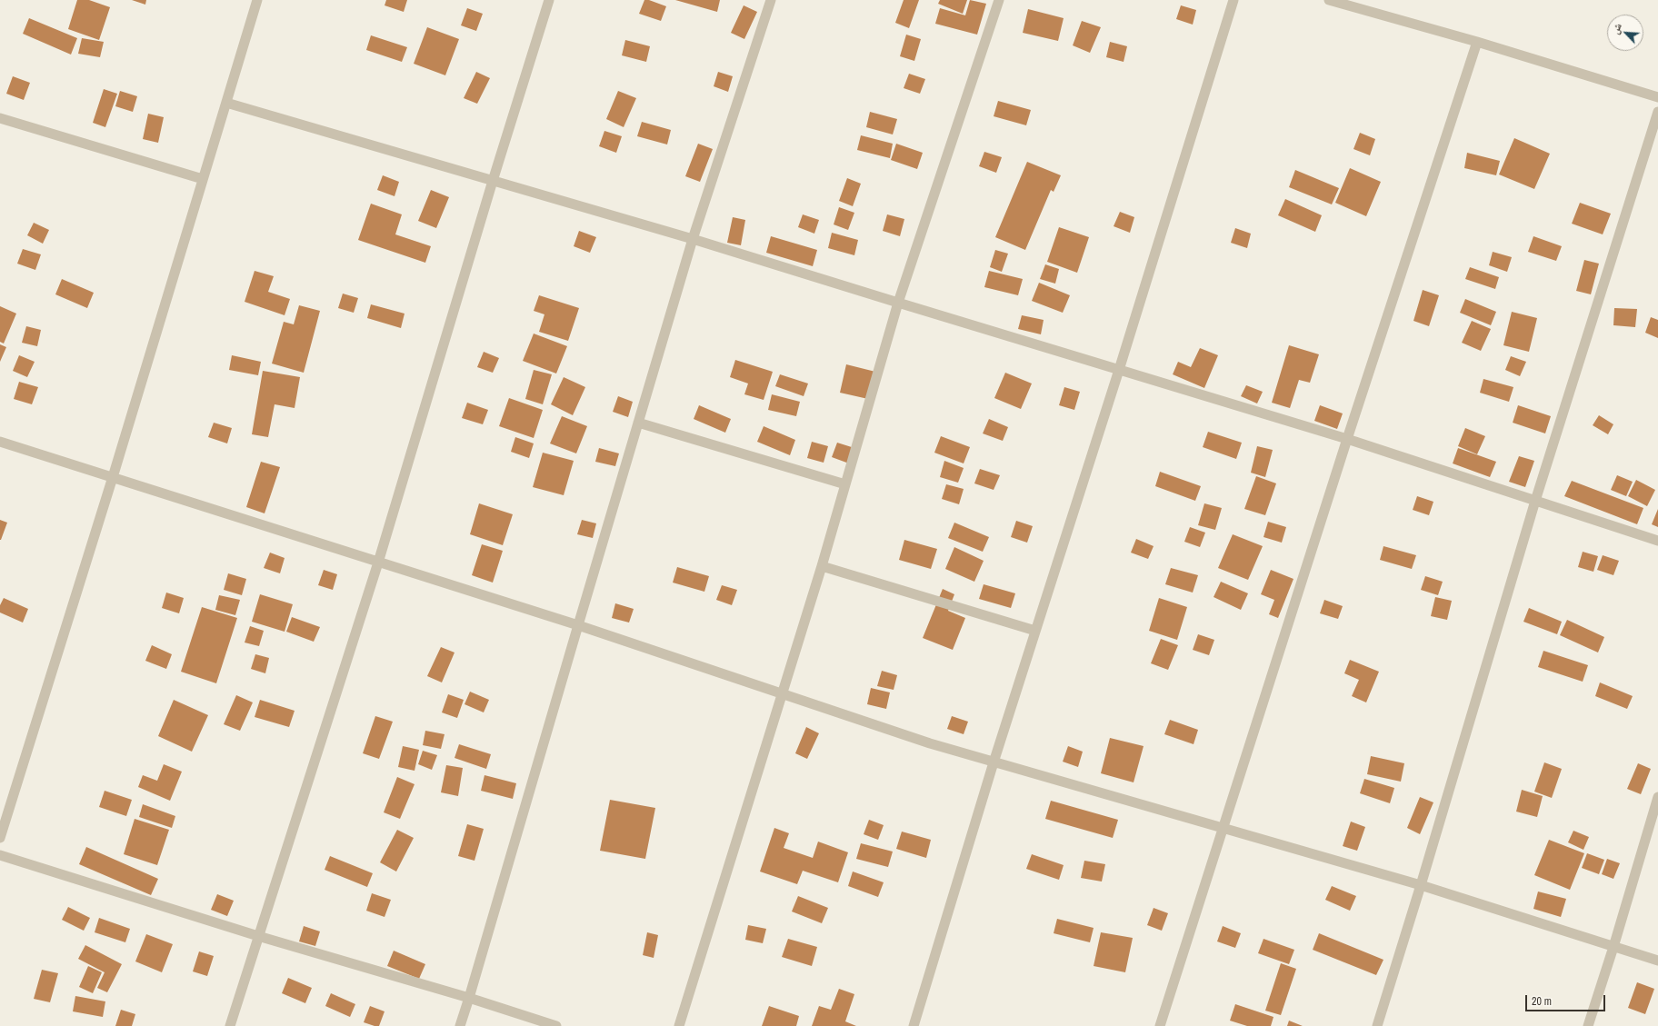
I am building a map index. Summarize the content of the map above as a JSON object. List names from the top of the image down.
{
  "scale_bar": "20 m",
  "north": "top left"
}
